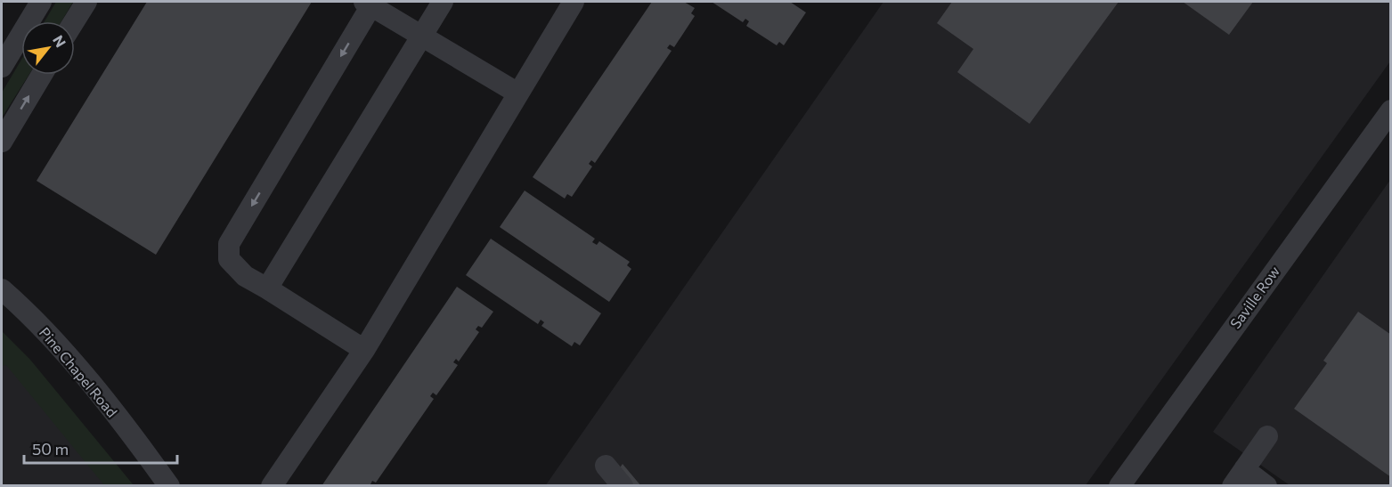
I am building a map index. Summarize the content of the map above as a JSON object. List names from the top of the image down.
{
  "streets": {
    "street": ["Saville Row", "Pine Chapel Road"]
  },
  "scale_bar": "50 m",
  "north": "top right"
}
